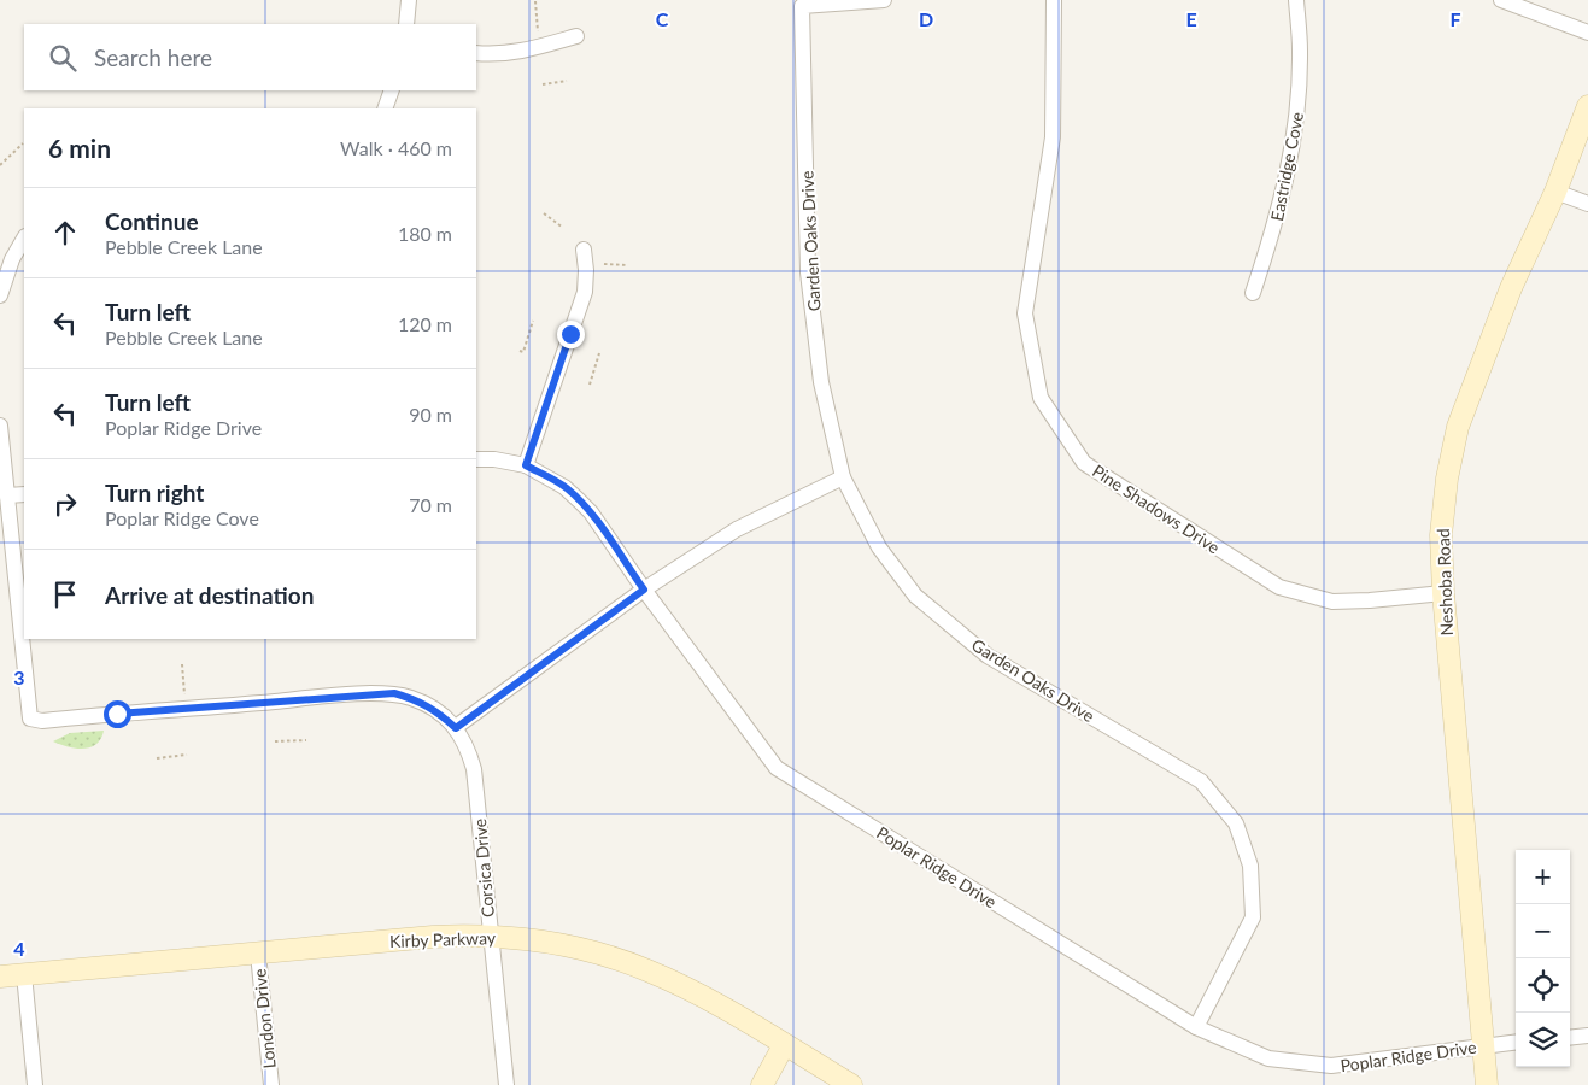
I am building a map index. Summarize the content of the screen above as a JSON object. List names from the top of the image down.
{
  "streets": {
    "street": [
      "Eastridge Cove",
      "Garden Oaks Drive",
      "Pine Shadows Drive",
      "Neshoba Road",
      "Poplar Ridge Drive",
      "Corsica Drive",
      "Kirby Parkway",
      "London Drive"
    ]
  },
  "crossings": [
    ["Garden Oaks Drive", "Poplar Ridge Drive"],
    ["Pine Shadows Drive", "Neshoba Road"],
    ["Neshoba Road", "Poplar Ridge Drive"],
    ["Corsica Drive", "Kirby Parkway"],
    ["Kirby Parkway", "London Drive"]
  ],
  "page": {
    "search": "Search here",
    "heading": ["6 min", "Walk · 460 m"],
    "list": [
      ["Continue", "Pebble Creek Lane", "180 m"],
      ["Turn left", "Pebble Creek Lane", "120 m"],
      ["Turn left", "Poplar Ridge Drive", "90 m"],
      ["Turn right", "Poplar Ridge Cove", "70 m"],
      "Arrive at destination"
    ],
    "map_buttons": ["+", "−"]
  },
  "grid": {
    "columns": [
      "C",
      "D",
      "E",
      "F"
    ],
    "rows": ["3", "4"]
  }
}
